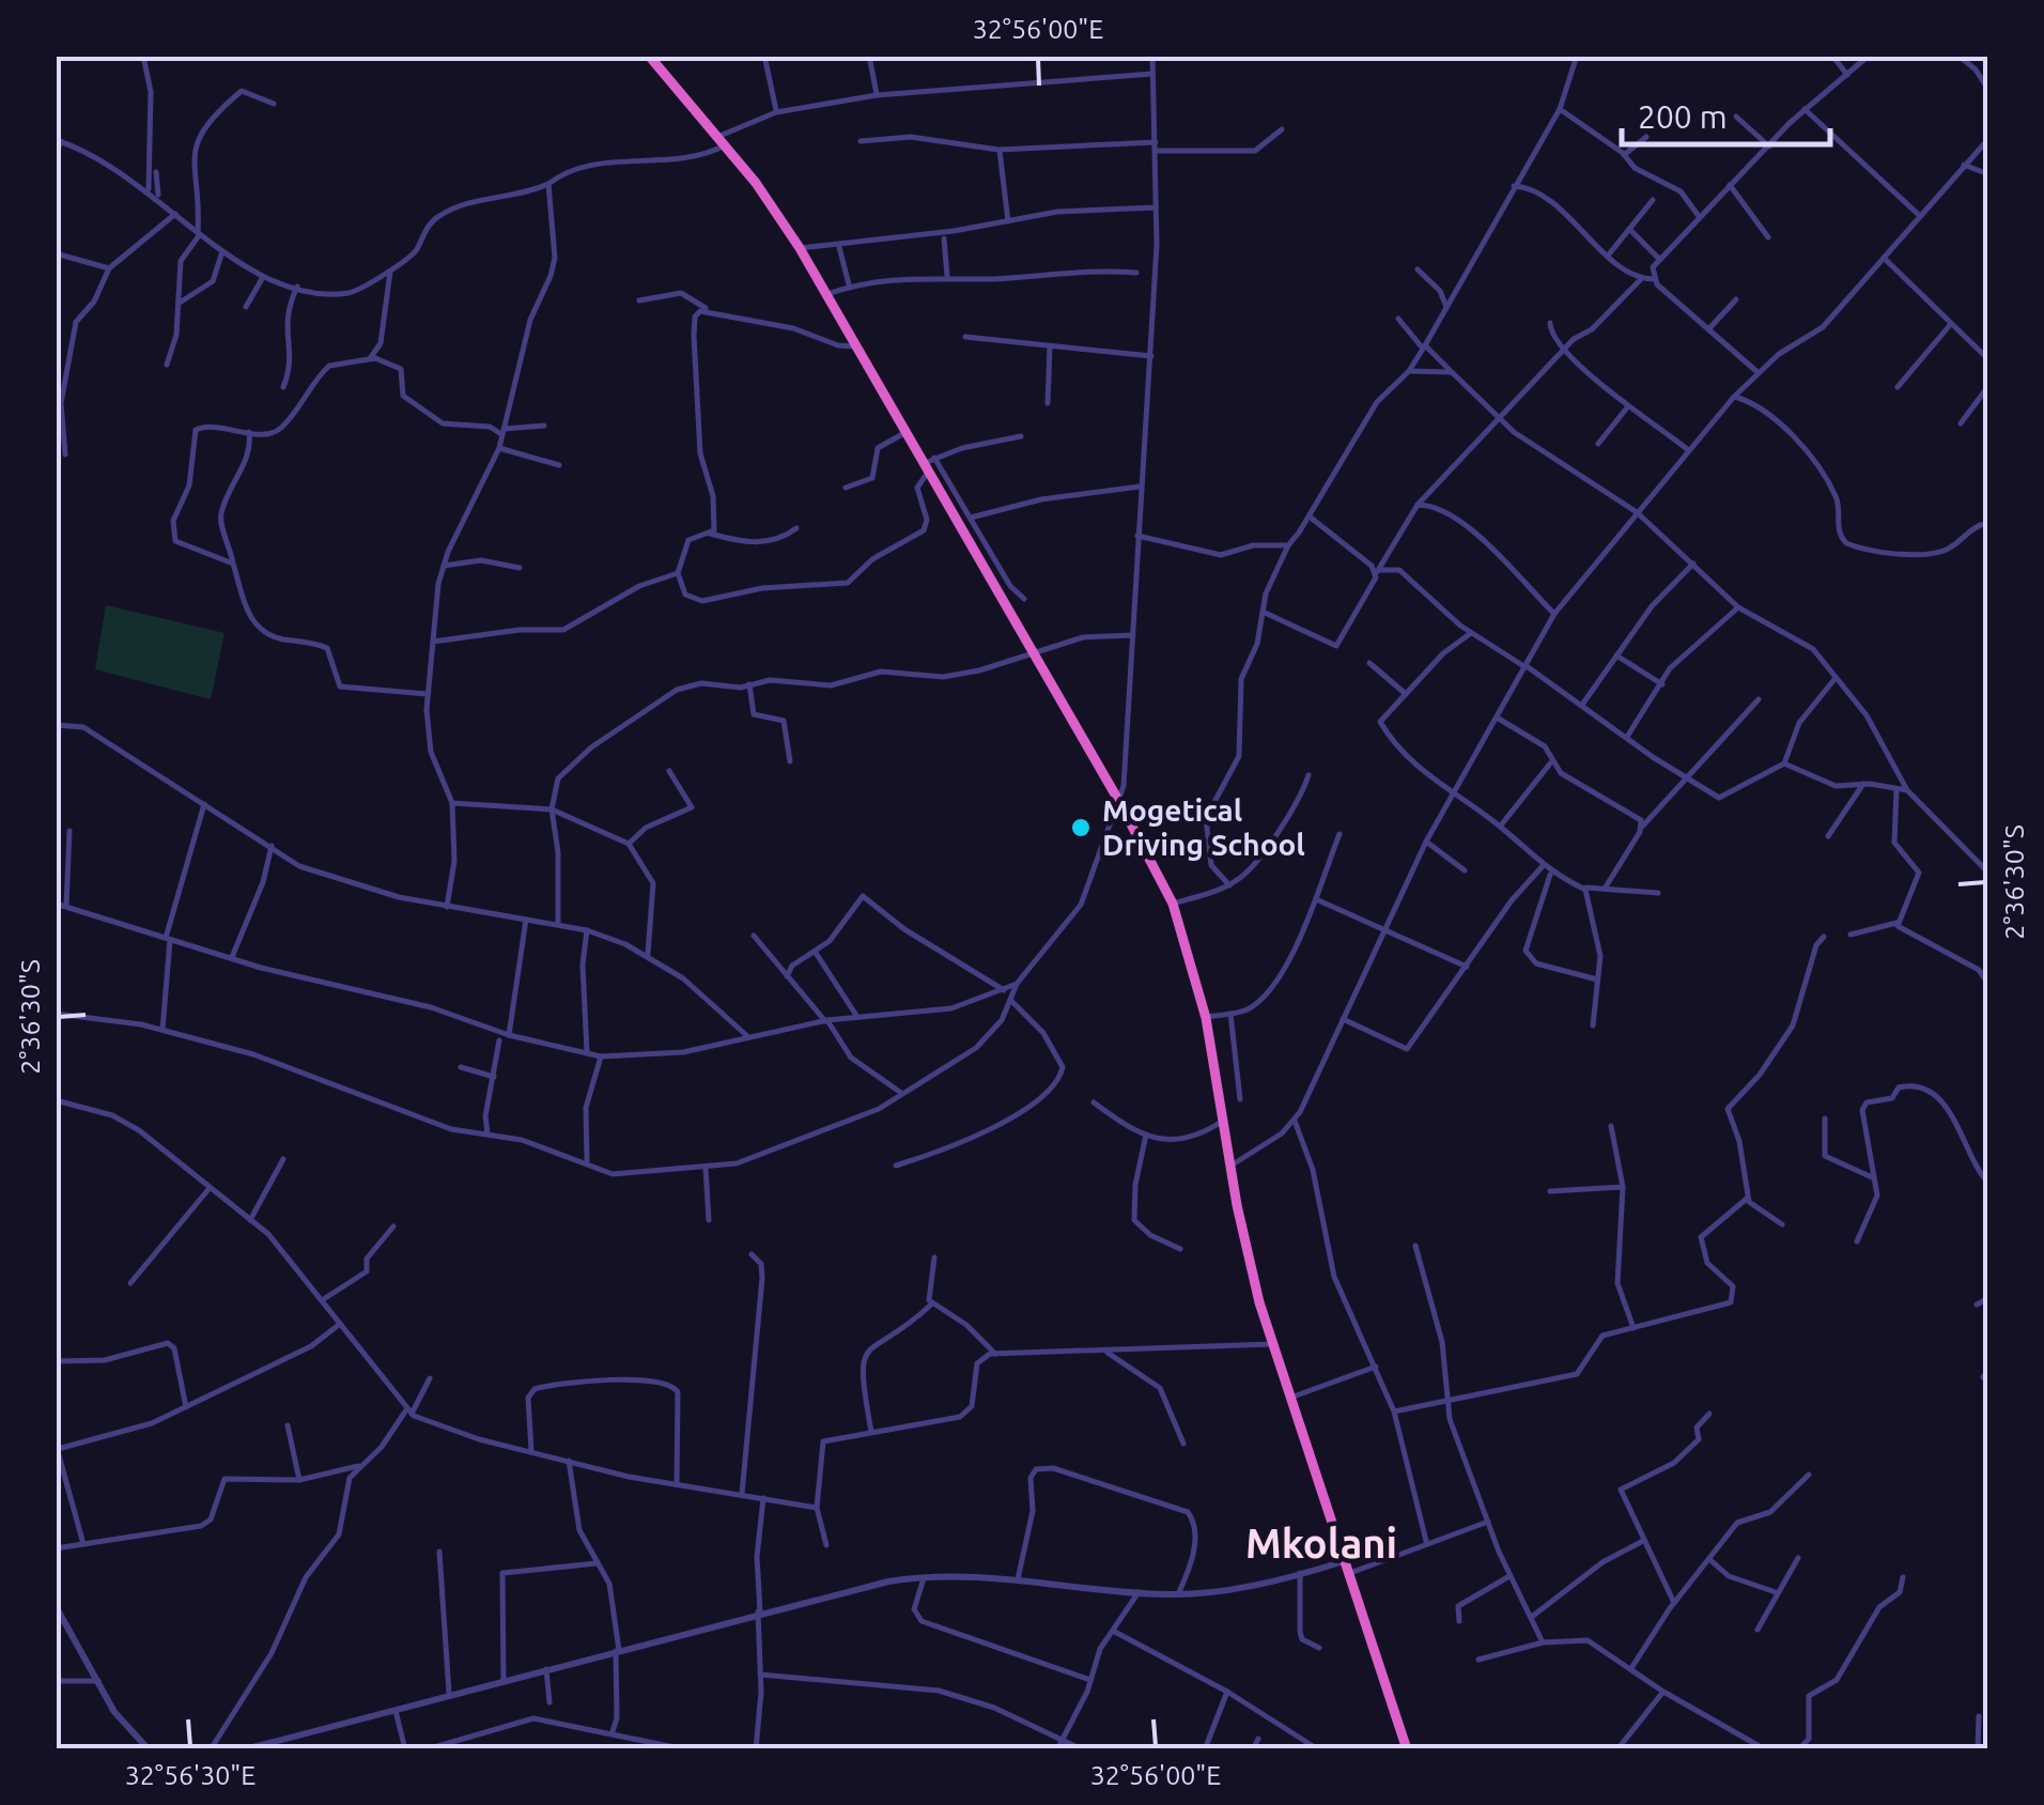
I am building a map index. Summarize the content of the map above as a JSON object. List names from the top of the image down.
{
  "districts": ["Mkolani"],
  "places": ["Mogetical Driving School"],
  "scale_bar": "200 m",
  "coordinates": ["32°56'00\"E", "2°36'30\"S", "32°56'30\"E"]
}
